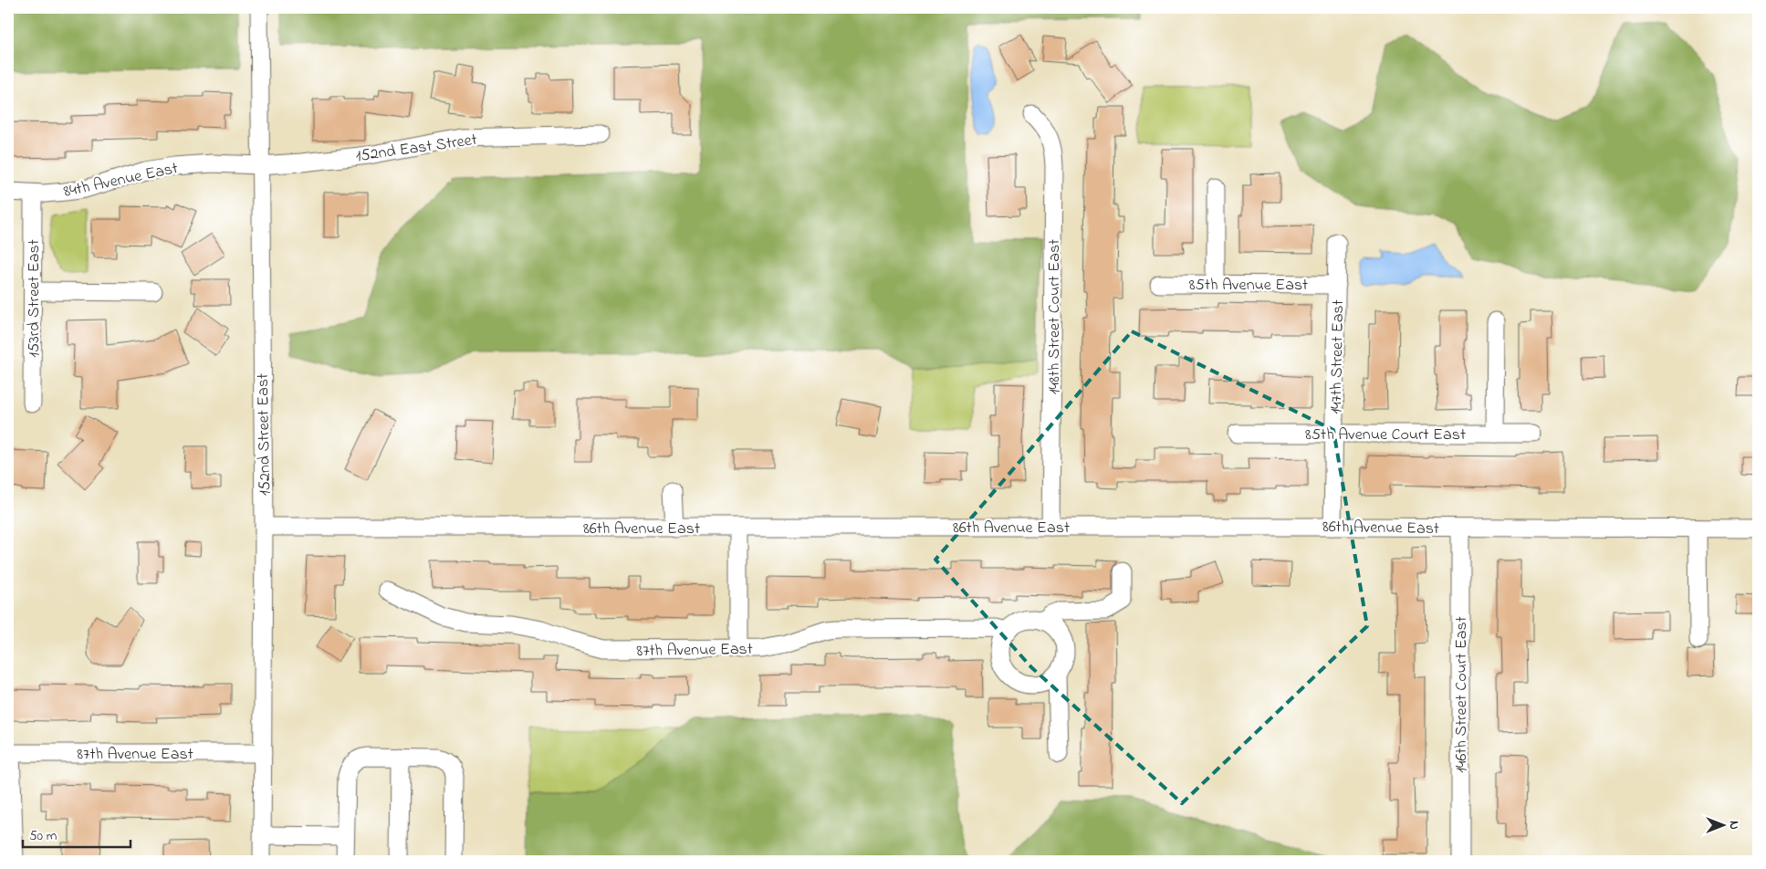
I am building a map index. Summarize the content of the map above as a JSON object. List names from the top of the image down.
{
  "streets": {
    "street": [
      "152nd East Street",
      "84th Avenue East",
      "85th Avenue East",
      "153rd Street East",
      "148th Street Court East",
      "147th Street East",
      "85th Avenue Court East",
      "152nd Street East",
      "86th Avenue East",
      "87th Avenue East",
      "146th Street Court East"
    ]
  },
  "crossings": [
    ["152nd East Street", "84th Avenue East"],
    ["152nd East Street", "152nd Street East"],
    ["84th Avenue East", "153rd Street East"],
    ["84th Avenue East", "152nd Street East"],
    ["85th Avenue East", "147th Street East"],
    ["148th Street Court East", "86th Avenue East"],
    ["147th Street East", "85th Avenue Court East"],
    ["147th Street East", "86th Avenue East"],
    ["152nd Street East", "86th Avenue East"],
    ["152nd Street East", "87th Avenue East"],
    ["86th Avenue East", "146th Street Court East"]
  ],
  "scale_bar": "50 m",
  "north": "right"
}
